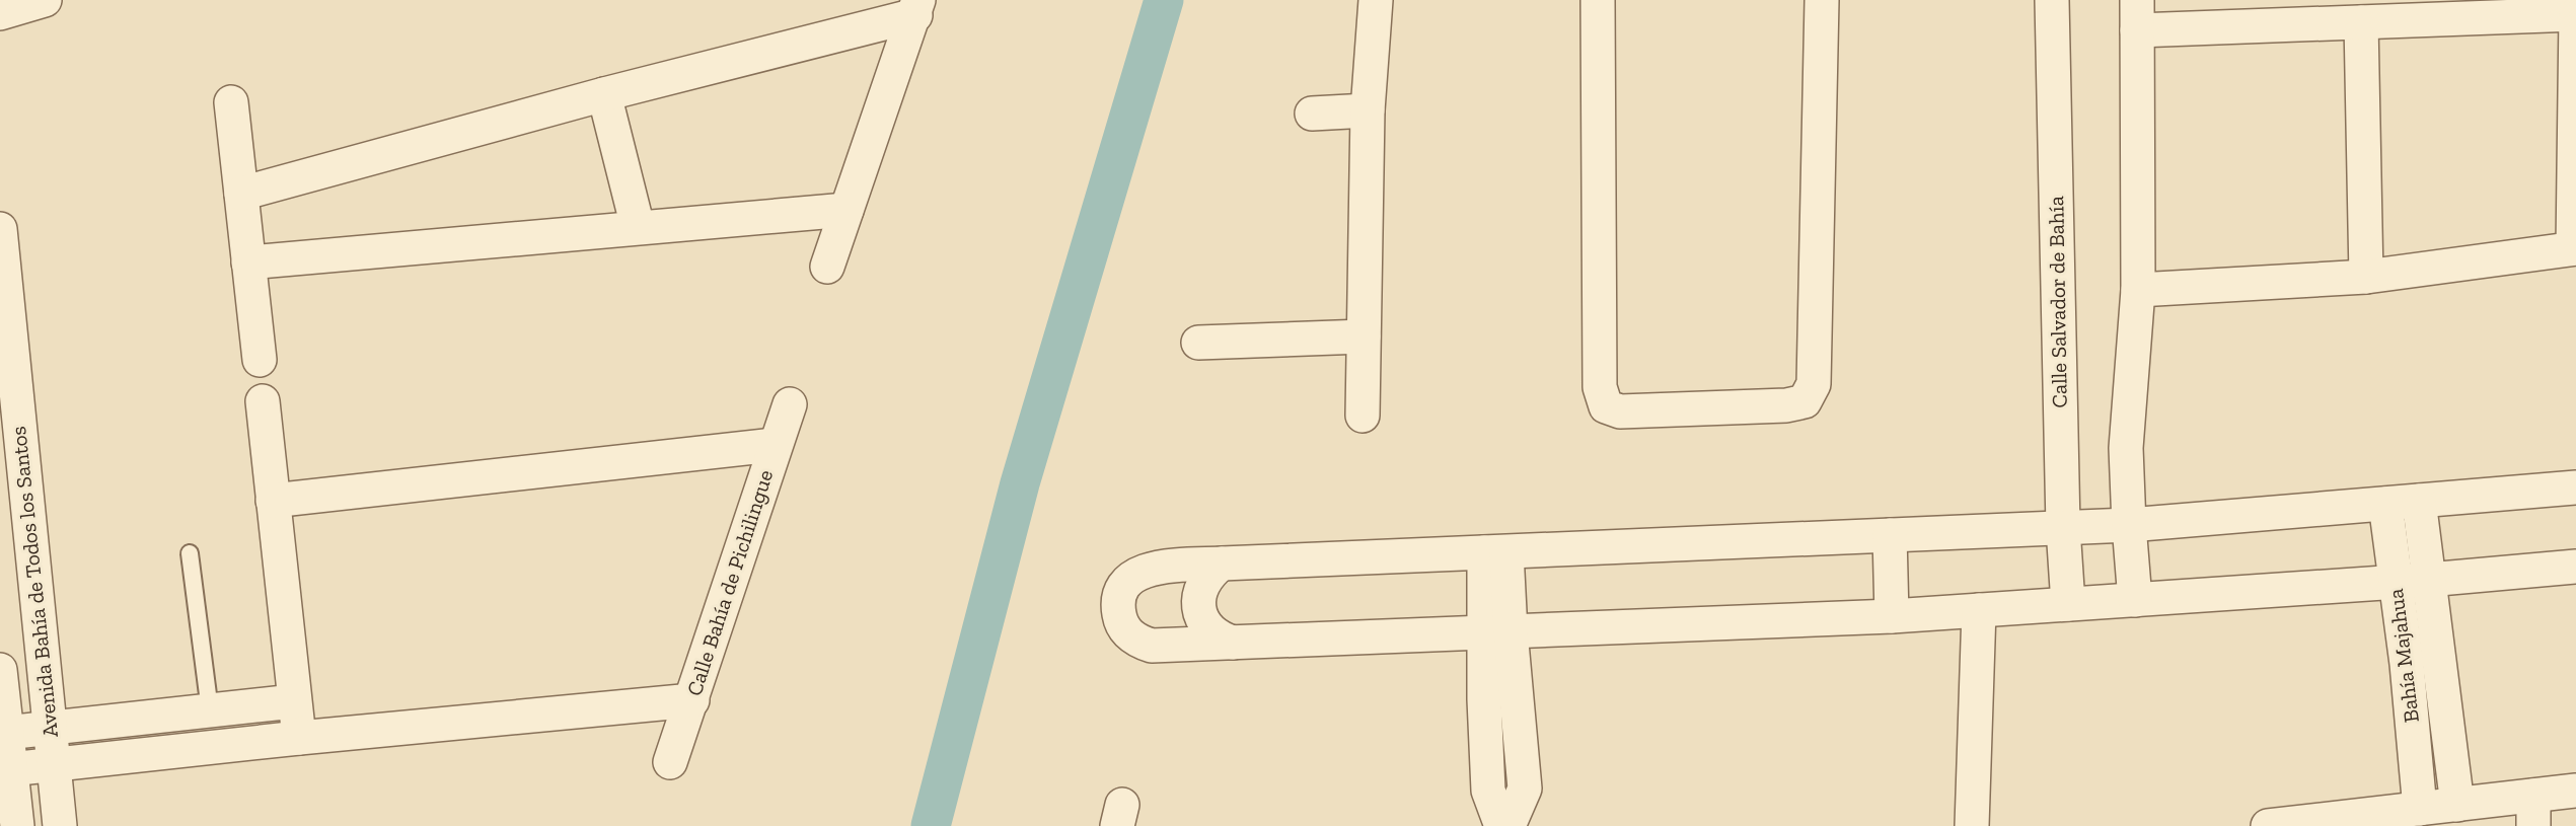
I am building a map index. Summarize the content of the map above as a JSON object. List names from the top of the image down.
{
  "streets": {
    "street": [
      "Calle Salvador de Bahía",
      "Avenida Bahía de Todos los Santos",
      "Calle Bahía de Pichilingue",
      "Bahía Majahua"
    ]
  }
}
